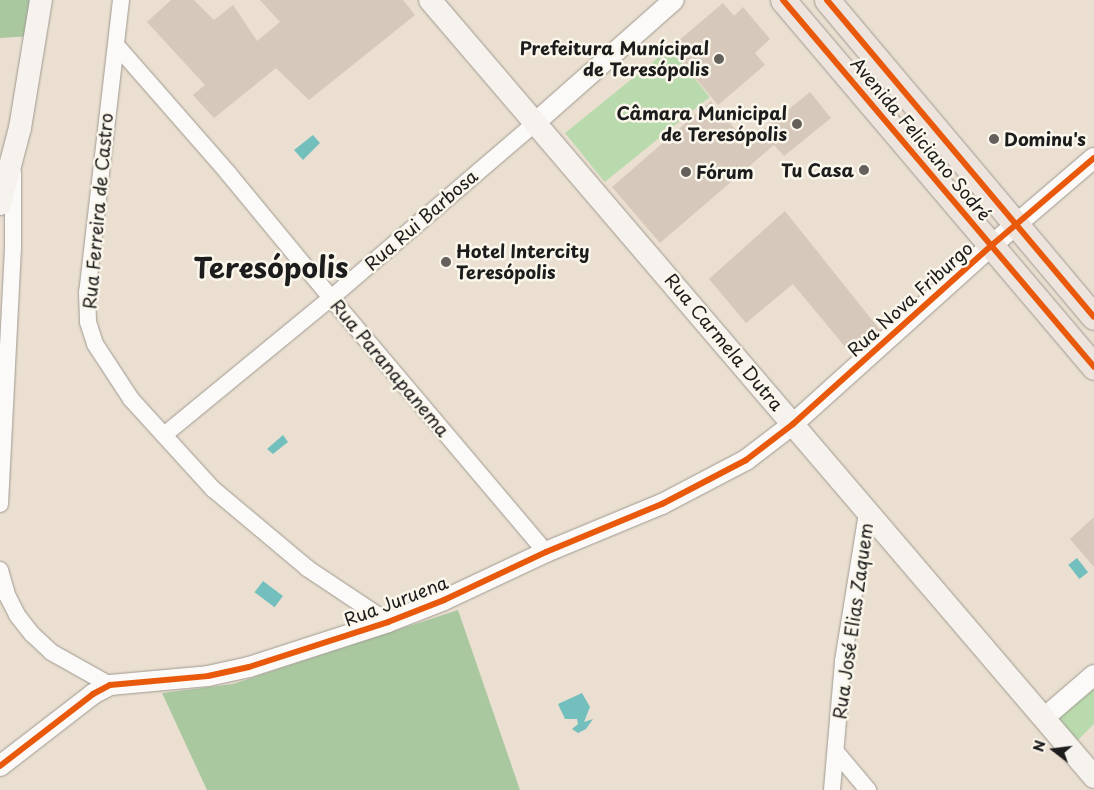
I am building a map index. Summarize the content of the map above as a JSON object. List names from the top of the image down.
{
  "streets": {
    "main road": ["Avenida Feliciano Sodré", "Rua Carmela Dutra"],
    "street": [
      "Rua Ferreira de Castro",
      "Rua Rui Barbosa",
      "Rua Nova Friburgo",
      "Rua Paranapanema",
      "Rua Juruena",
      "Rua José Elias Zaquem"
    ]
  },
  "crossings": [
    ["Avenida Feliciano Sodré", "Rua Nova Friburgo"],
    ["Rua Ferreira de Castro", "Rua Rui Barbosa"],
    ["Rua Ferreira de Castro", "Rua Paranapanema"],
    ["Rua Ferreira de Castro", "Rua Juruena"],
    ["Rua Rui Barbosa", "Rua Carmela Dutra"],
    ["Rua Rui Barbosa", "Rua Paranapanema"],
    ["Rua Nova Friburgo", "Rua Carmela Dutra"],
    ["Rua Nova Friburgo", "Rua Juruena"],
    ["Rua Carmela Dutra", "Rua Juruena"],
    ["Rua Carmela Dutra", "Rua José Elias Zaquem"],
    ["Rua Paranapanema", "Rua Juruena"]
  ],
  "districts": ["Teresópolis"],
  "places": [
    "Prefeitura Munícipal de Teresópolis",
    "Câmara Municipal de Teresópolis",
    "Dominu's",
    "Tu Casa",
    "Fórum",
    "Hotel Intercity Teresópolis"
  ],
  "north": "left"
}
